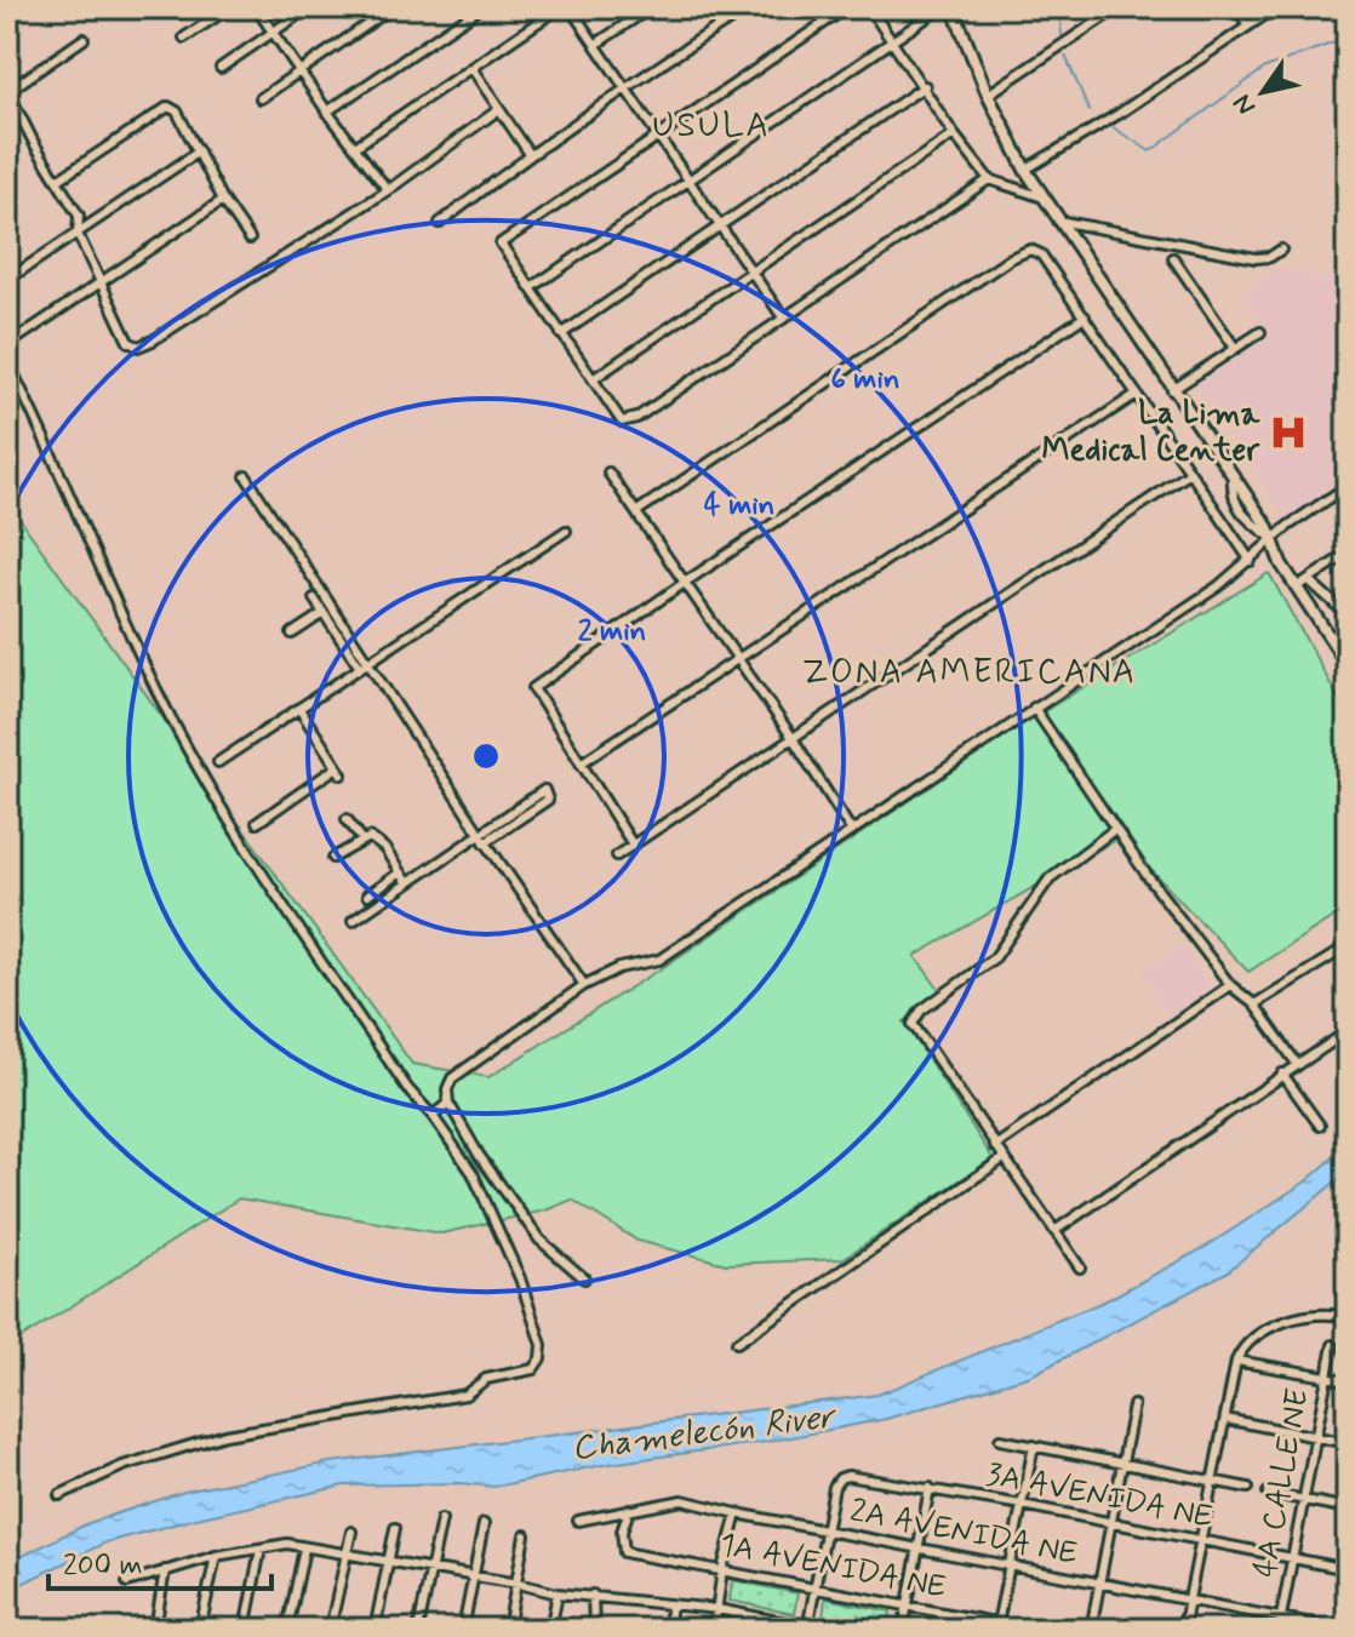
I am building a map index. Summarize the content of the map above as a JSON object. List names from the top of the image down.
{
  "streets": {
    "street": [
      "4A CALLE NE",
      "3A AVENIDA NE",
      "2A AVENIDA NE",
      "1A AVENIDA NE"
    ]
  },
  "crossings": [
    ["4A CALLE NE", "3A AVENIDA NE"],
    ["4A CALLE NE", "2A AVENIDA NE"],
    ["3A AVENIDA NE", "2A AVENIDA NE"],
    ["2A AVENIDA NE", "1A AVENIDA NE"]
  ],
  "districts": ["USULA", "ZONA AMERICANA"],
  "water": ["Chamelecón River"],
  "places": {
    "hospital": ["La Lima Medical Center"]
  },
  "scale_bar": "200 m",
  "north": "bottom left",
  "rings": ["6 min", "4 min", "2 min"]
}
